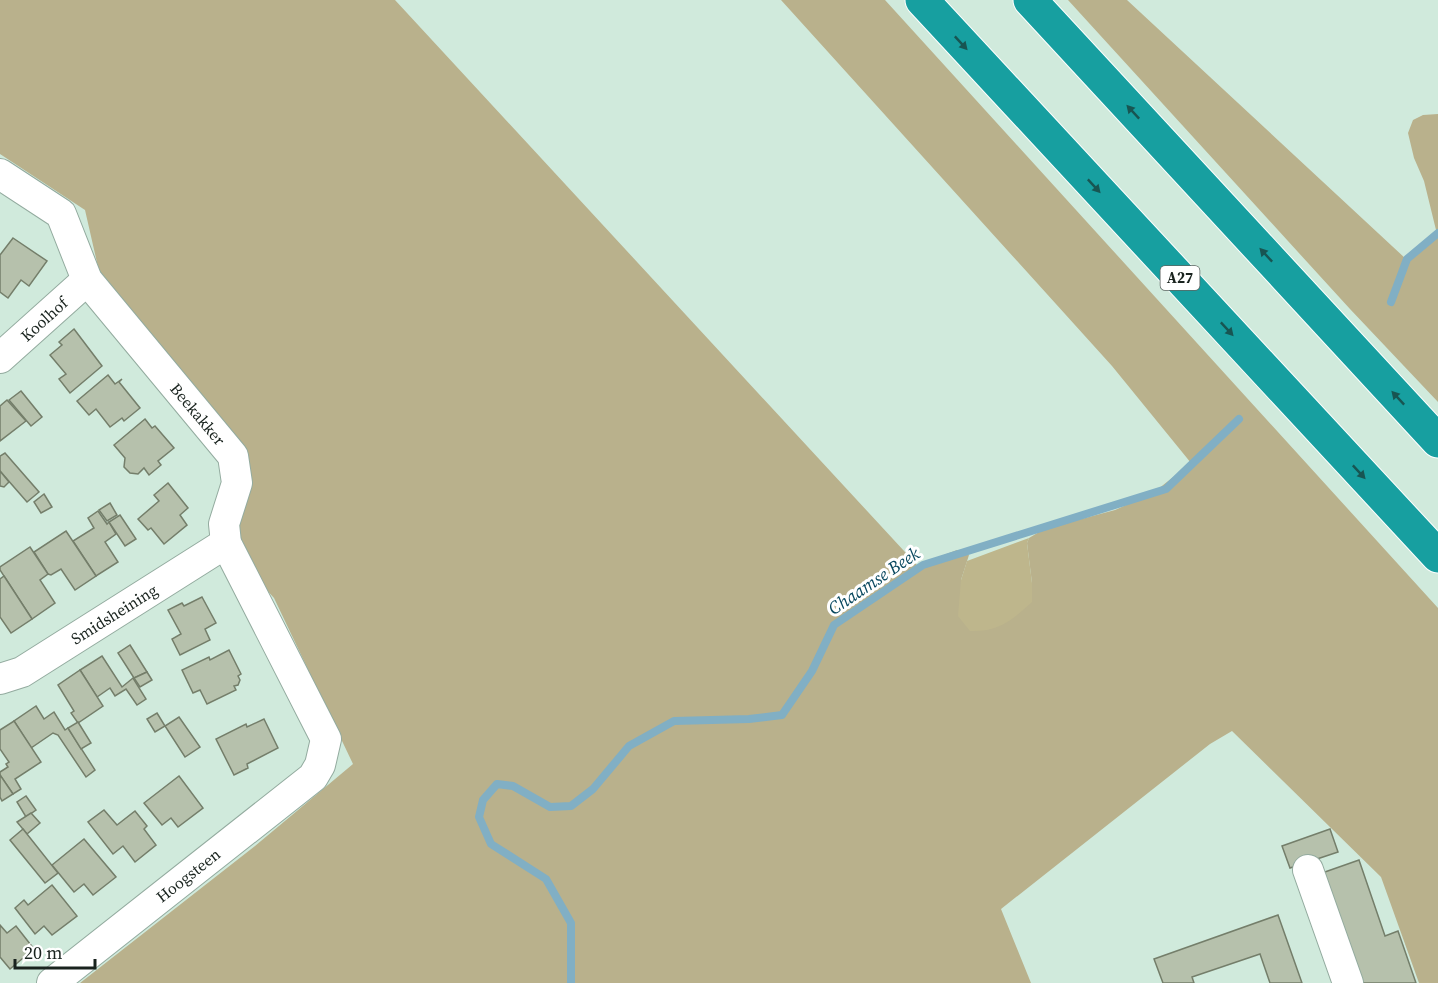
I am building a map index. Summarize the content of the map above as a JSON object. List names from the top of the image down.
{
  "streets": {
    "highway": ["A27"],
    "street": [
      "Koolhof",
      "Beekakker",
      "Smidsheining",
      "Hoogsteen"
    ]
  },
  "crossings": [
    ["Koolhof", "Beekakker"],
    ["Beekakker", "Smidsheining"],
    ["Beekakker", "Hoogsteen"]
  ],
  "water": ["Chaamse Beek"],
  "scale_bar": "20 m"
}
